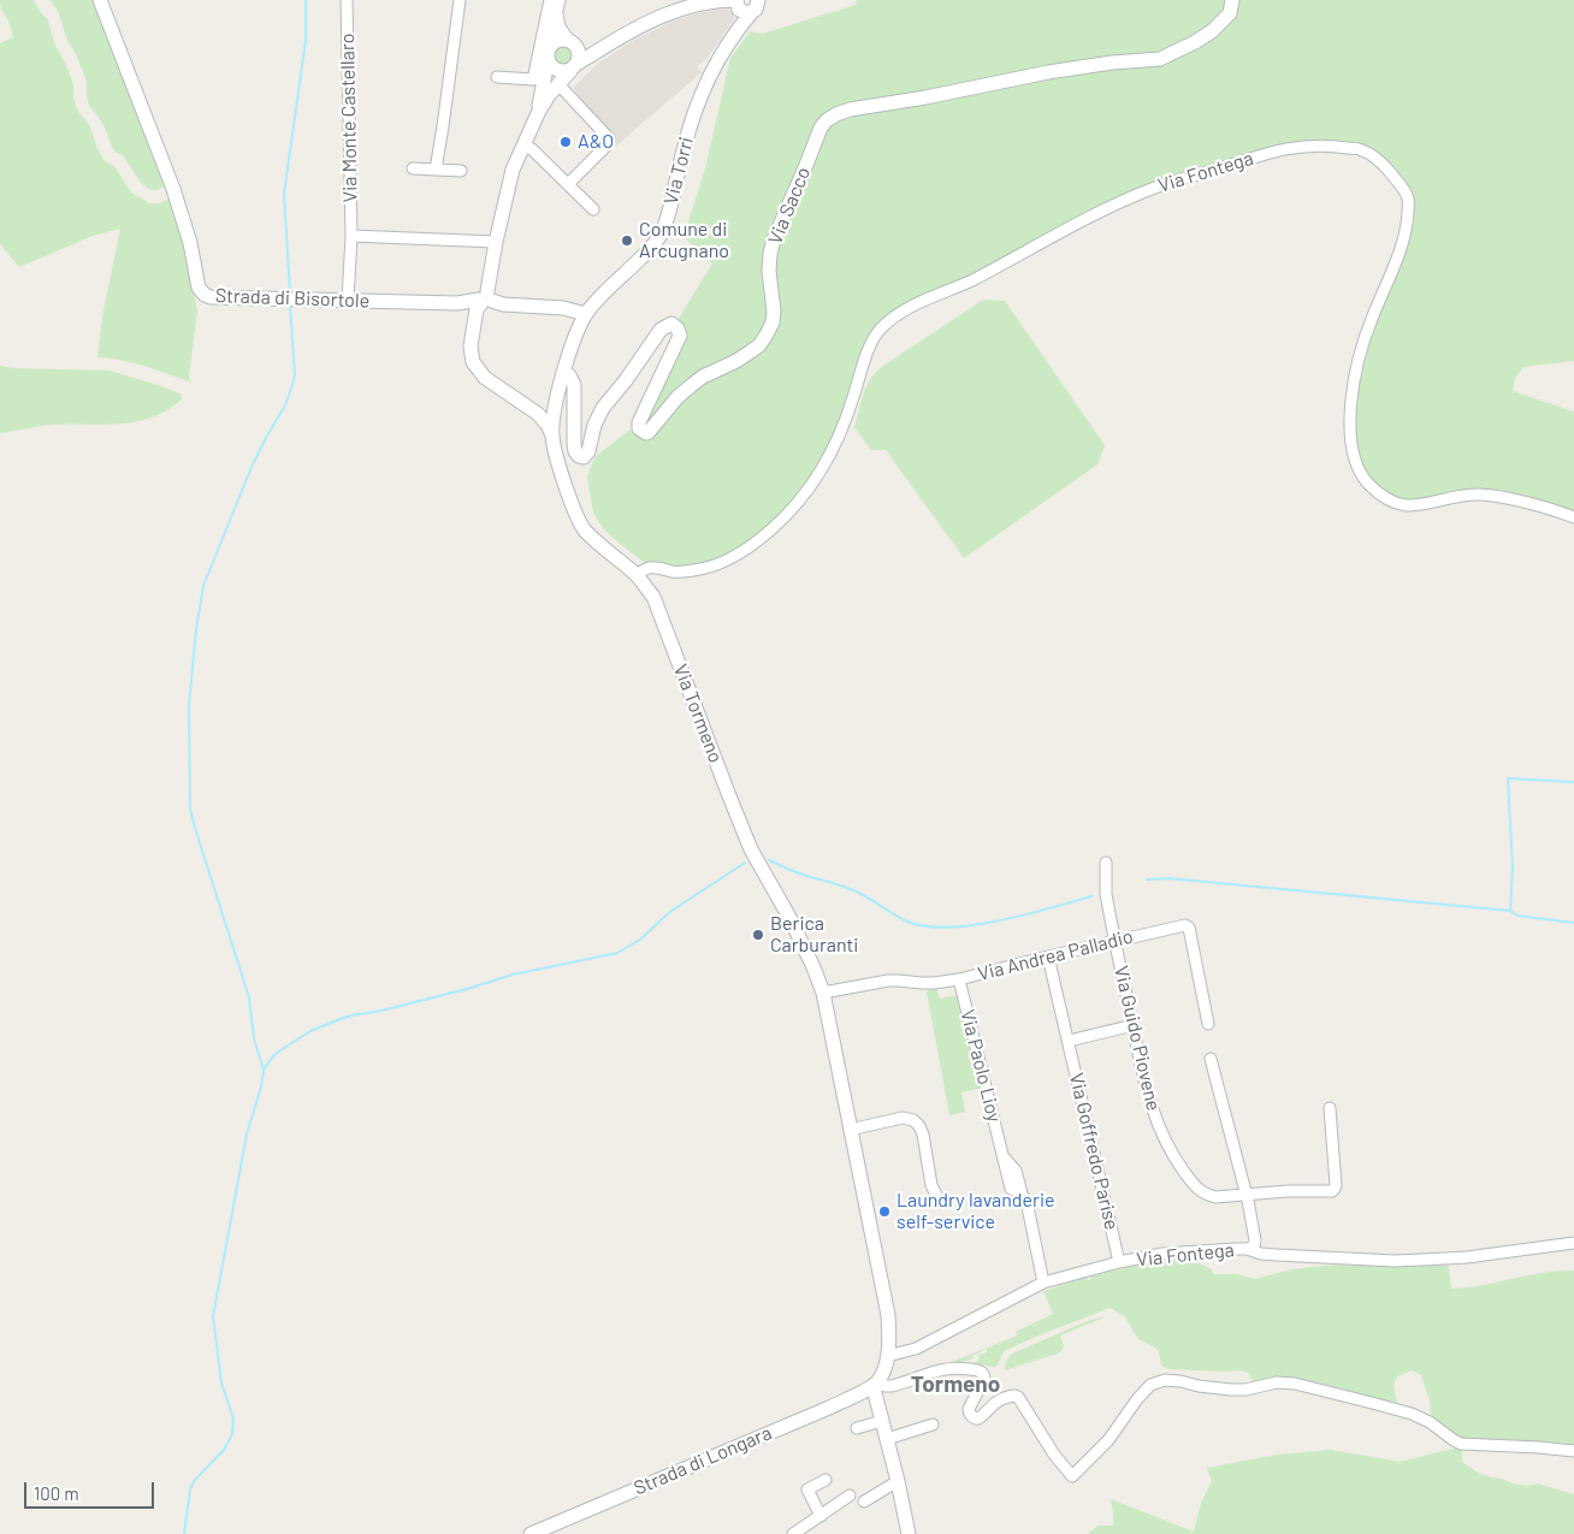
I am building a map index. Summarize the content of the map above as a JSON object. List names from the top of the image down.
{
  "streets": {
    "main road": [
      "Via Torri",
      "Via Sacco",
      "Strada di Bisortole",
      "Via Tormeno",
      "Strada di Longara"
    ],
    "street": [
      "Via Monte Castellaro",
      "Via Fontega",
      "Via Andrea Palladio",
      "Via Guido Piovene",
      "Via Paolo Lioy",
      "Via Goffredo Parise"
    ]
  },
  "crossings": [
    ["Via Monte Castellaro", "Strada di Bisortole"],
    ["Via Torri", "Strada di Bisortole"],
    ["Via Torri", "Via Tormeno"],
    ["Via Fontega", "Via Tormeno"],
    ["Via Fontega", "Via Paolo Lioy"],
    ["Via Fontega", "Via Goffredo Parise"],
    ["Via Sacco", "Via Tormeno"],
    ["Strada di Bisortole", "Via Tormeno"],
    ["Via Tormeno", "Via Andrea Palladio"],
    ["Via Tormeno", "Strada di Longara"],
    ["Via Andrea Palladio", "Via Guido Piovene"],
    ["Via Andrea Palladio", "Via Paolo Lioy"],
    ["Via Andrea Palladio", "Via Goffredo Parise"]
  ],
  "districts": ["Tormeno"],
  "places": [
    "A&O",
    "Comune di Arcugnano",
    "Berica Carburanti",
    "Laundry lavanderie self-service"
  ],
  "scale_bar": "100 m"
}
